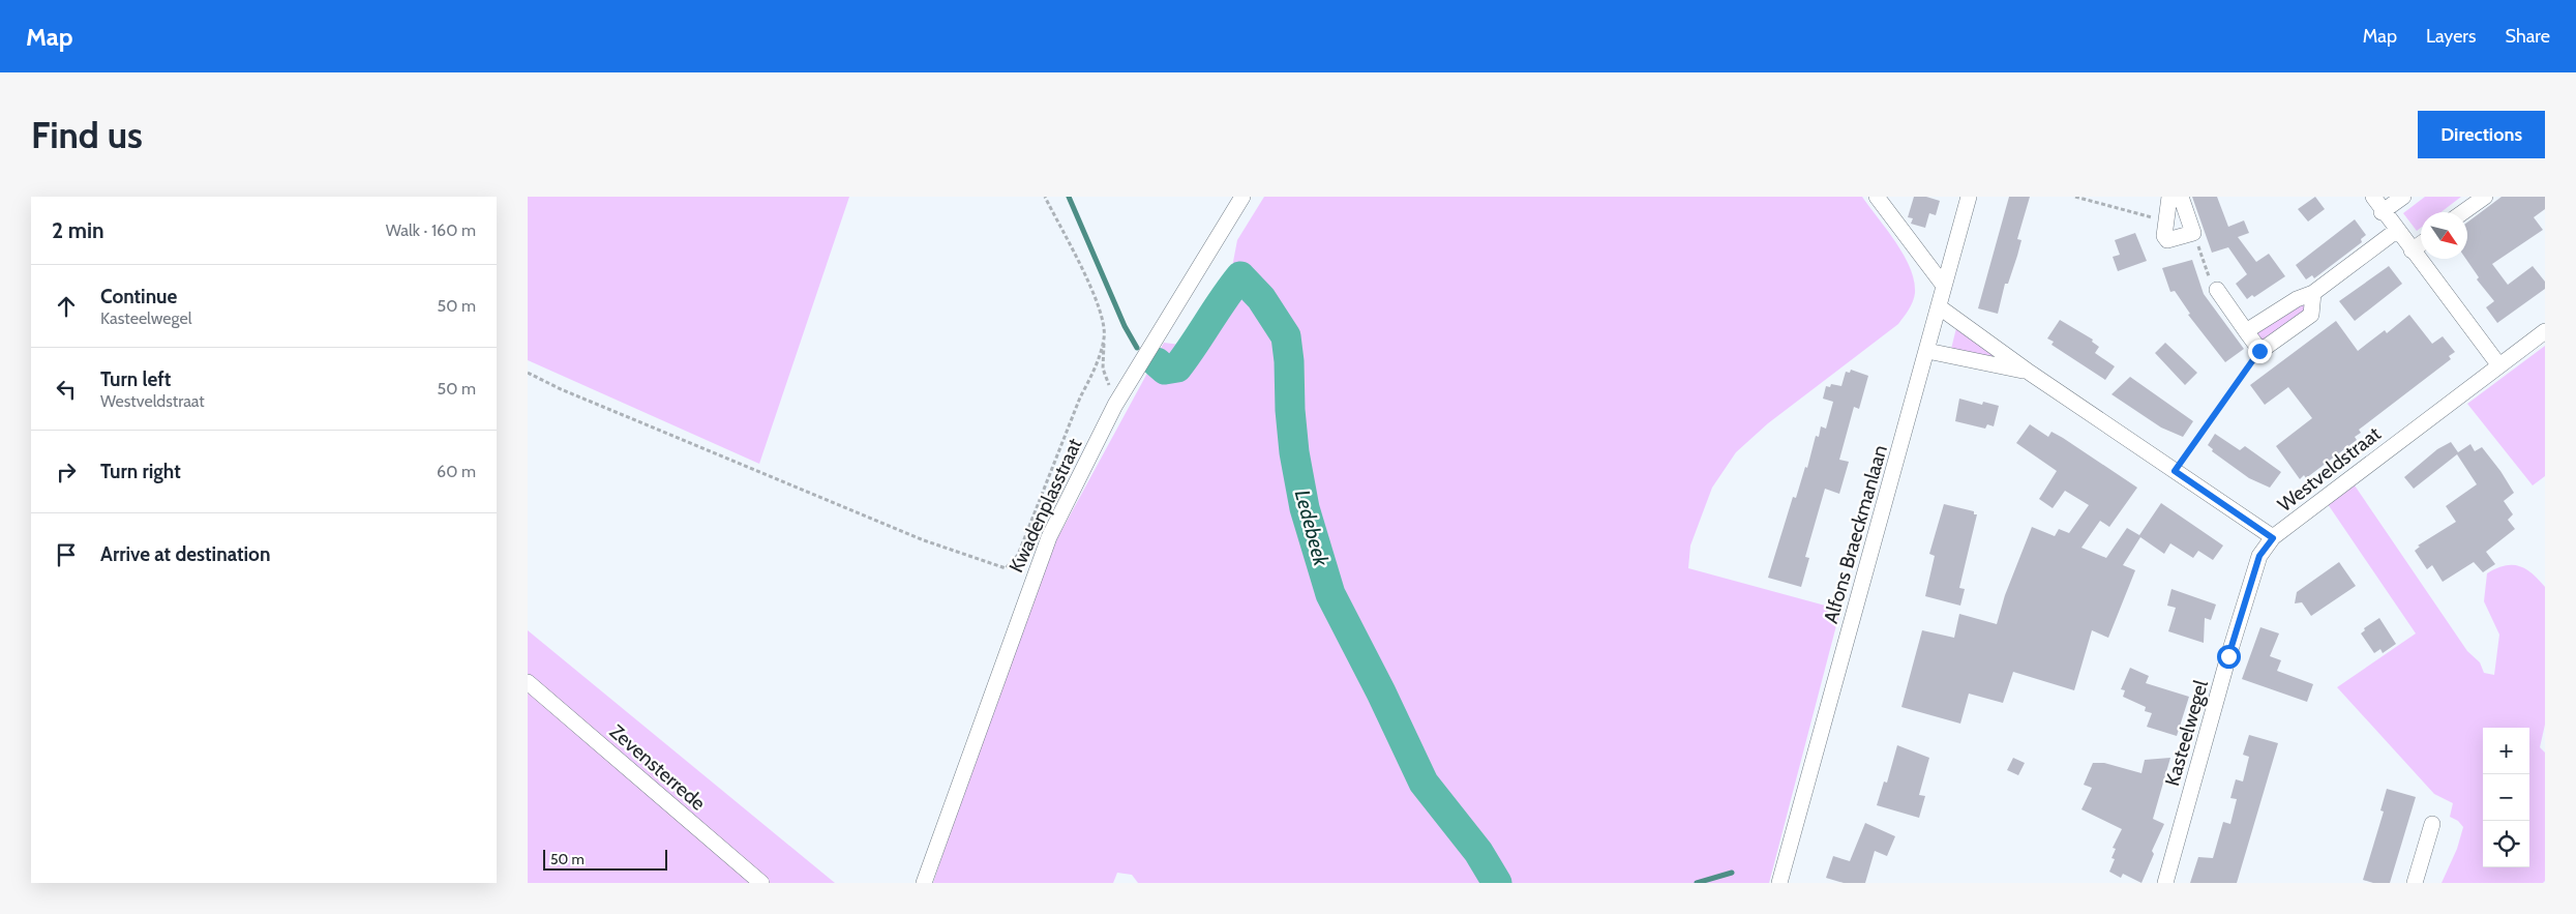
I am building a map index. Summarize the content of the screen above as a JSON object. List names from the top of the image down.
{
  "streets": {
    "street": [
      "Westveldstraat",
      "Kwadenplasstraat",
      "Alfons Braeckmanlaan",
      "Kasteelwegel",
      "Zevensterrede"
    ]
  },
  "crossings": [
    ["Westveldstraat", "Alfons Braeckmanlaan"],
    ["Westveldstraat", "Kasteelwegel"]
  ],
  "water": ["Ledebeek"],
  "scale_bar": "50 m",
  "north": "bottom right",
  "page": {
    "header": "Map",
    "nav": ["Map", "Layers", "Share"],
    "buttons": "Directions",
    "title": "Find us",
    "heading": ["2 min", "Walk · 160 m"],
    "list": [
      ["Continue", "Kasteelwegel", "50 m"],
      ["Turn left", "Westveldstraat", "50 m"],
      ["Turn right", "60 m"],
      "Arrive at destination"
    ],
    "map_buttons": ["+", "−"],
    "scale": "50 m"
  }
}
